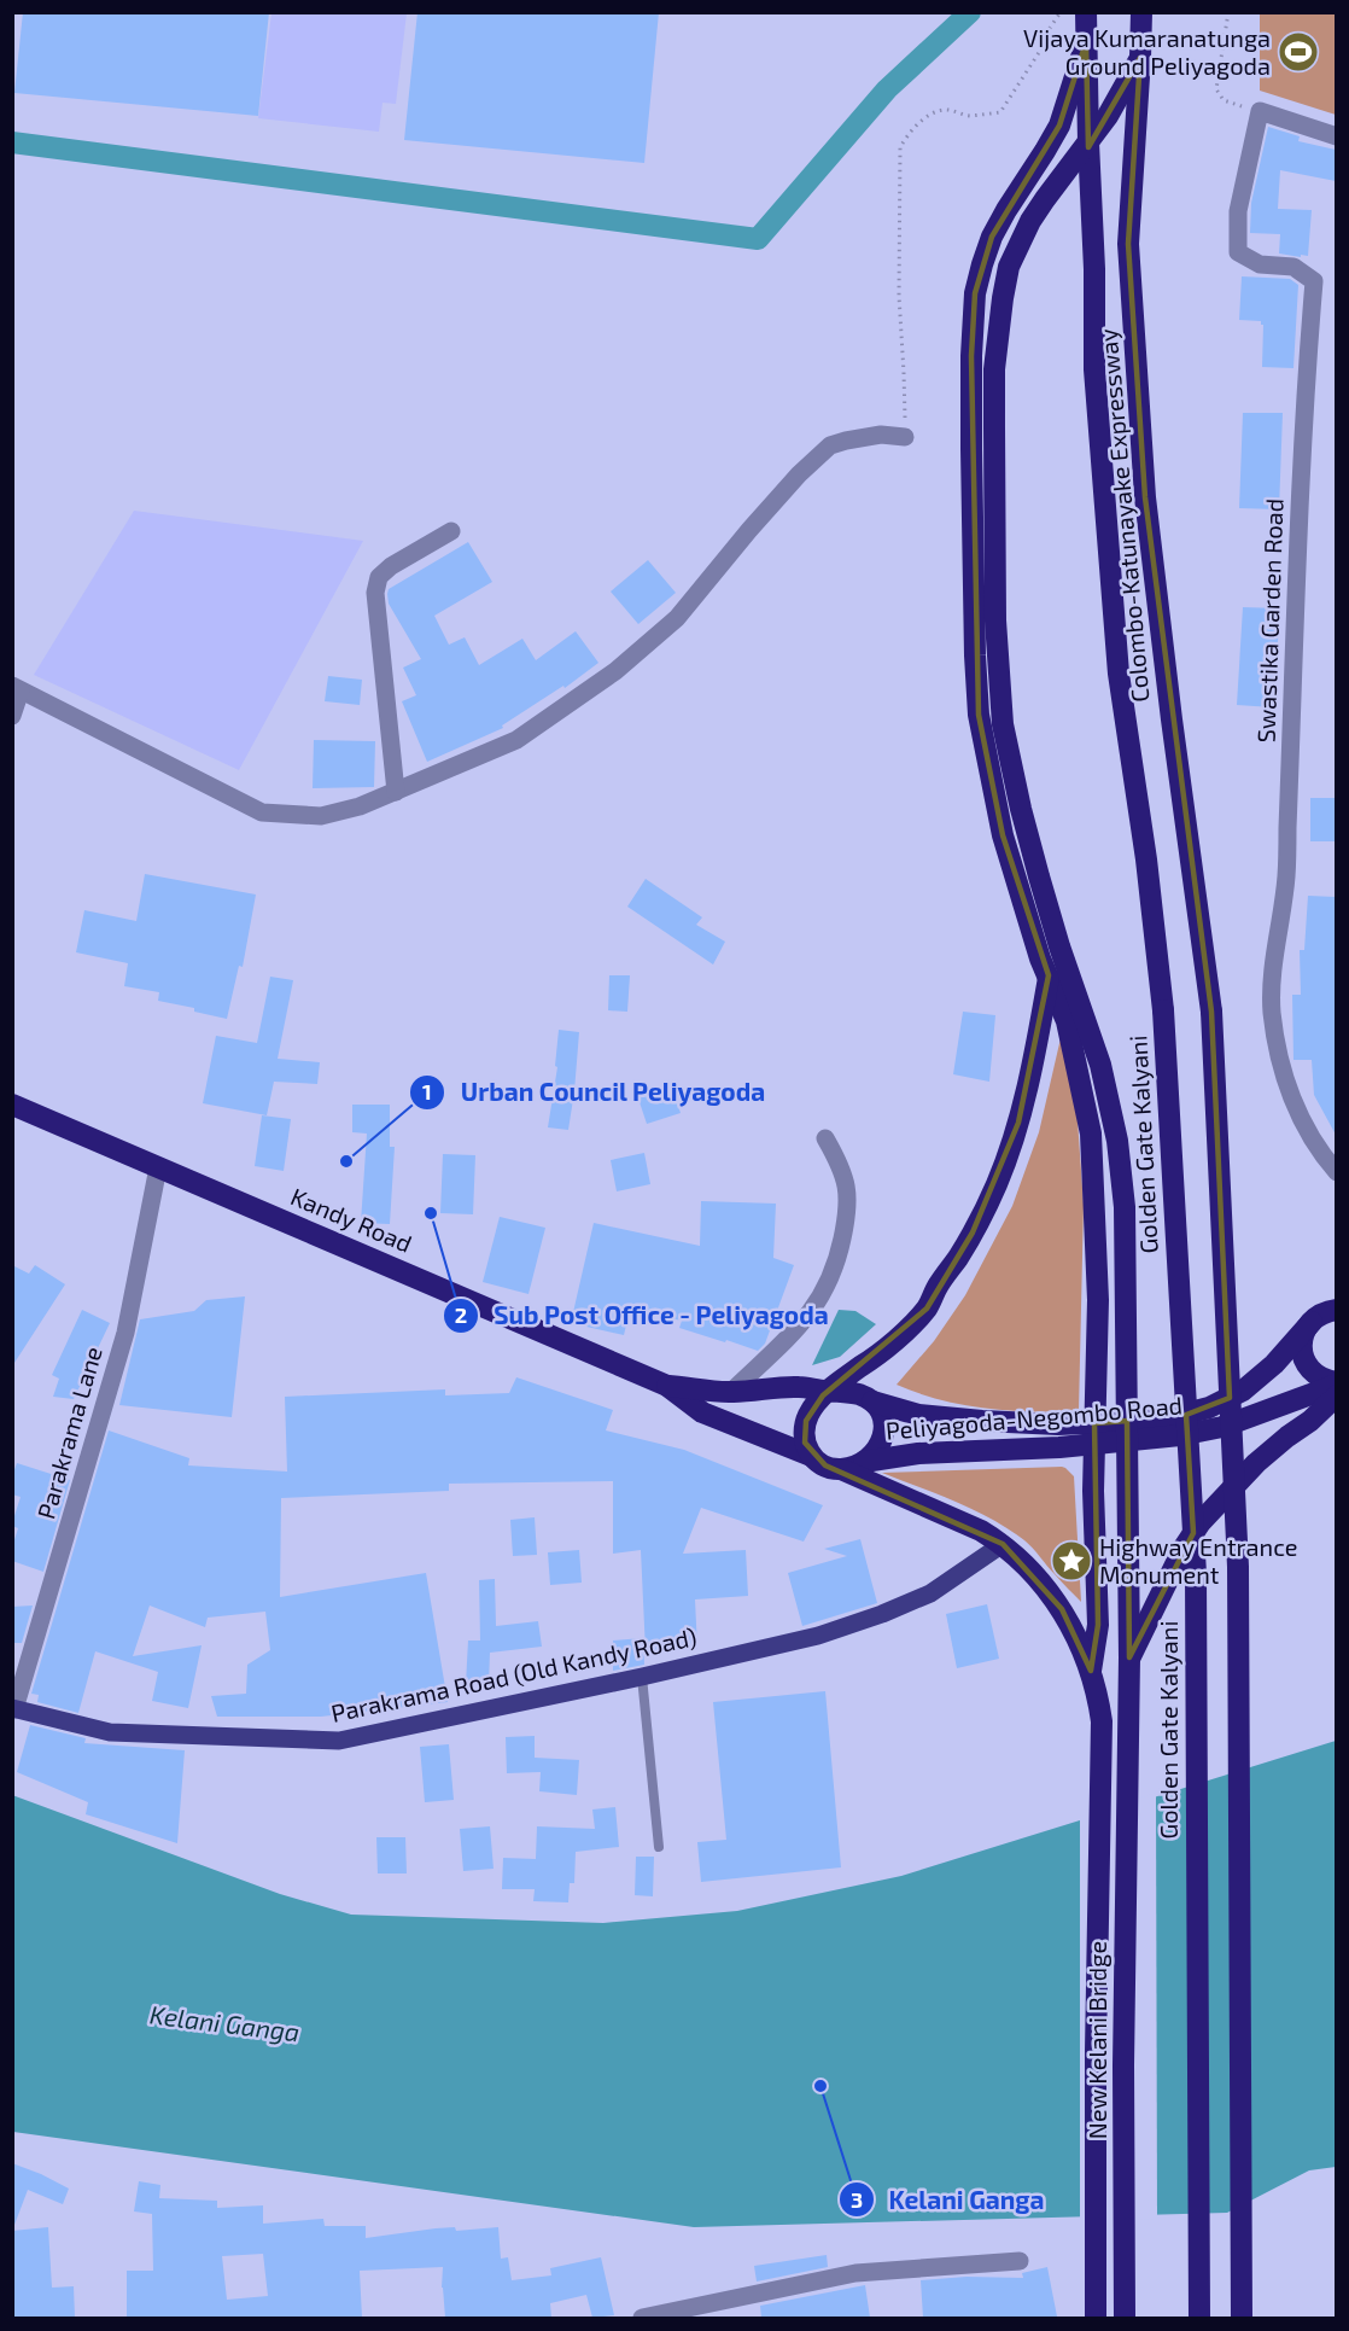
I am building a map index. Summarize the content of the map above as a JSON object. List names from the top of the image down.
{
  "streets": {
    "highway": [
      "Colombo-Katunayake Expressway",
      "Golden Gate Kalyani",
      "Kandy Road",
      "Peliyagoda-Negombo Road",
      "New Kelani Bridge"
    ],
    "main road": ["Parakrama Road (Old Kandy Road)"],
    "street": ["Swastika Garden Road", "Parakrama Lane"]
  },
  "crossings": [
    ["Colombo-Katunayake Expressway", "Golden Gate Kalyani"],
    ["Colombo-Katunayake Expressway", "New Kelani Bridge"],
    ["Kandy Road", "Peliyagoda-Negombo Road"],
    ["Kandy Road", "Parakrama Lane"],
    ["Parakrama Lane", "Parakrama Road (Old Kandy Road)"]
  ],
  "water": ["Kelani Ganga"],
  "places": {
    "sports": ["Vijaya Kumaranatunga Ground Peliyagoda"],
    "other": ["Urban Council Peliyagoda", "Sub Post Office - Peliyagoda", "Kelani Ganga"],
    "place": ["Highway Entrance Monument"]
  }
}
